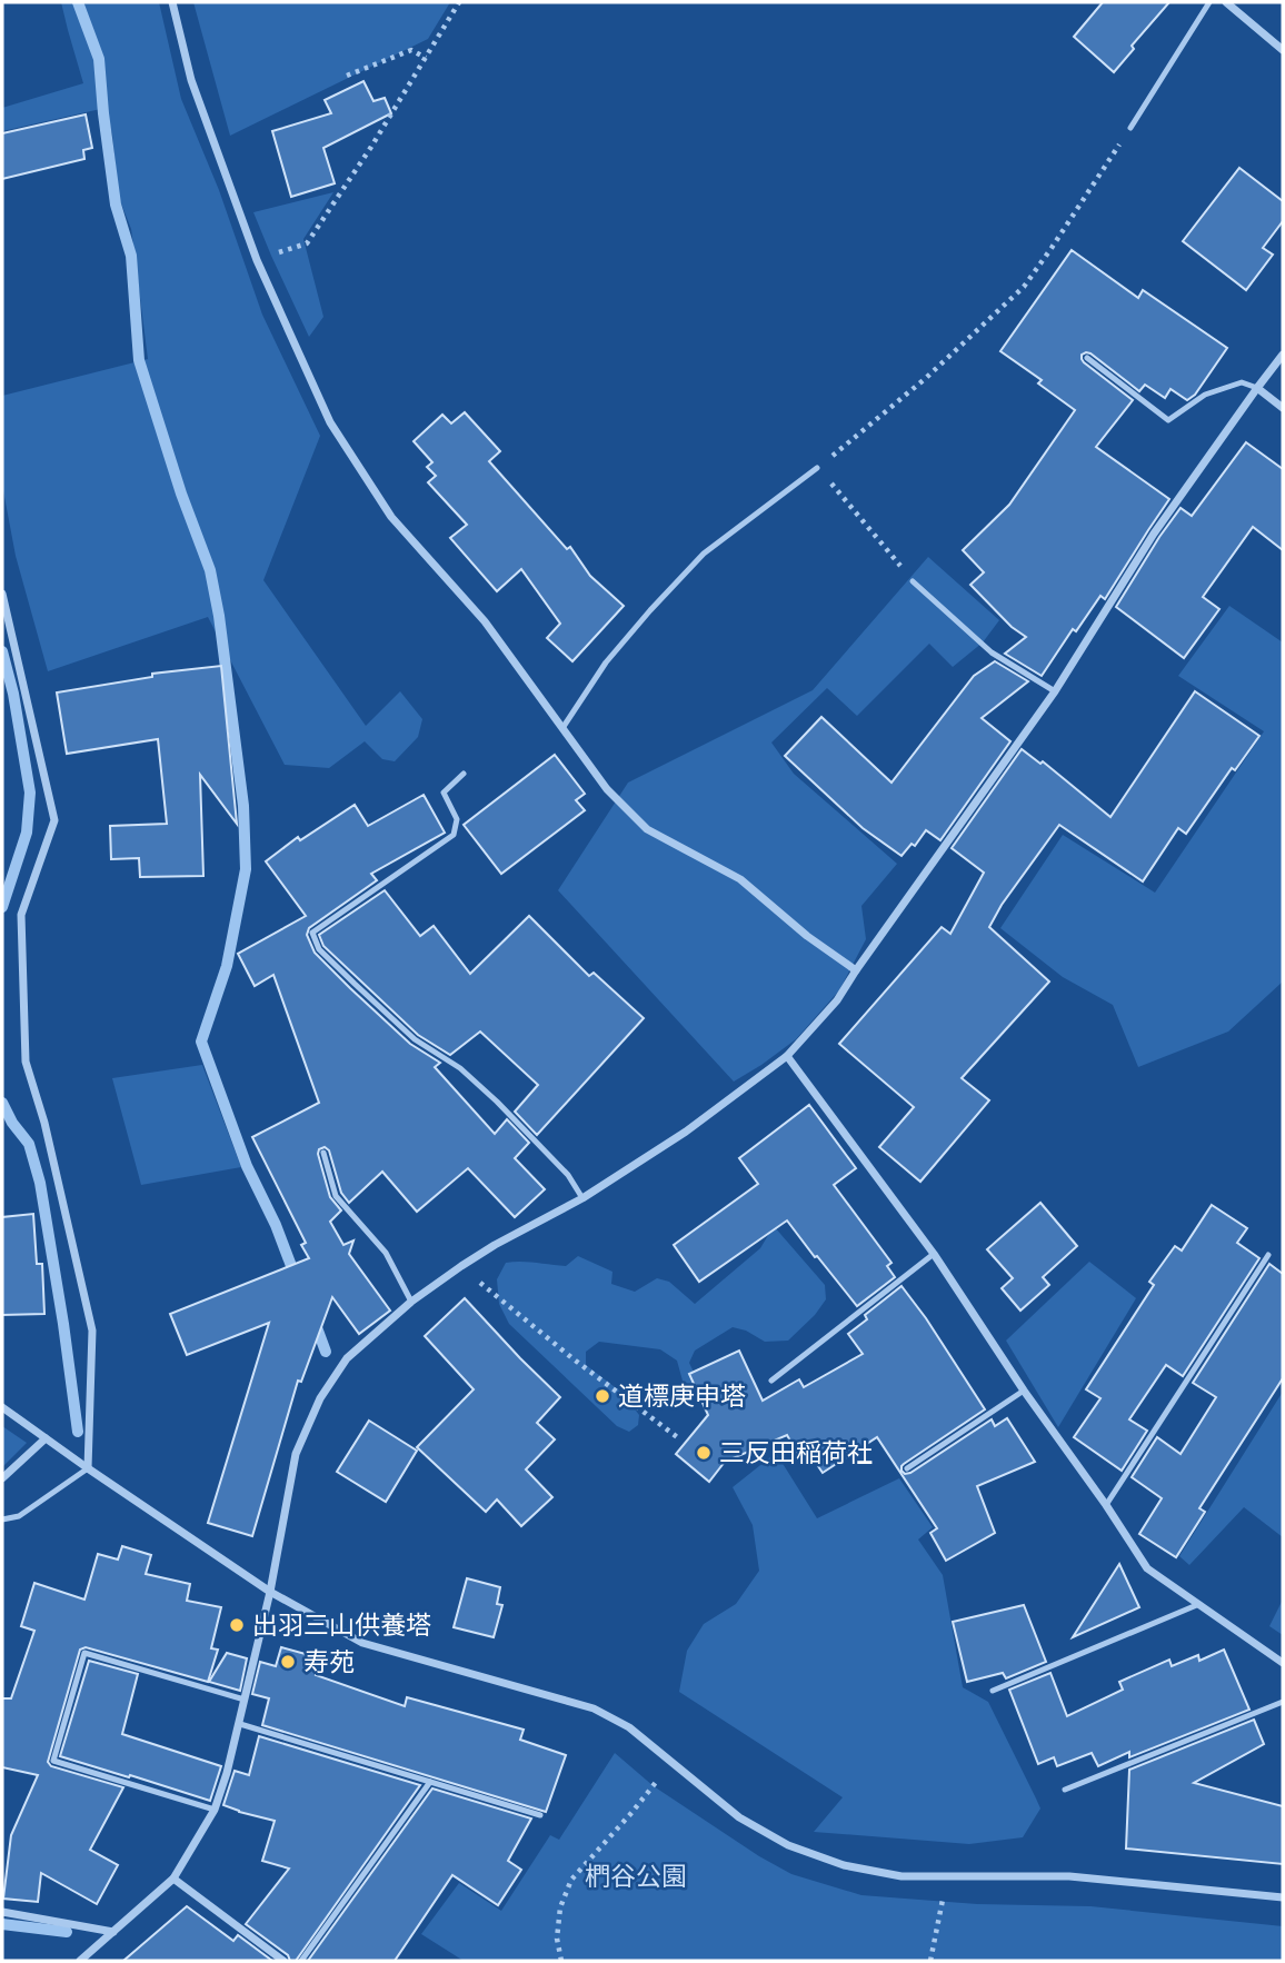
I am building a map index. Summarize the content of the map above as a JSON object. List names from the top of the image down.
{
  "parks": ["椚谷公園"],
  "places": [
    "道標庚申塔",
    "三反田稲荷社",
    "出羽三山供養塔",
    "寿苑"
  ]
}
